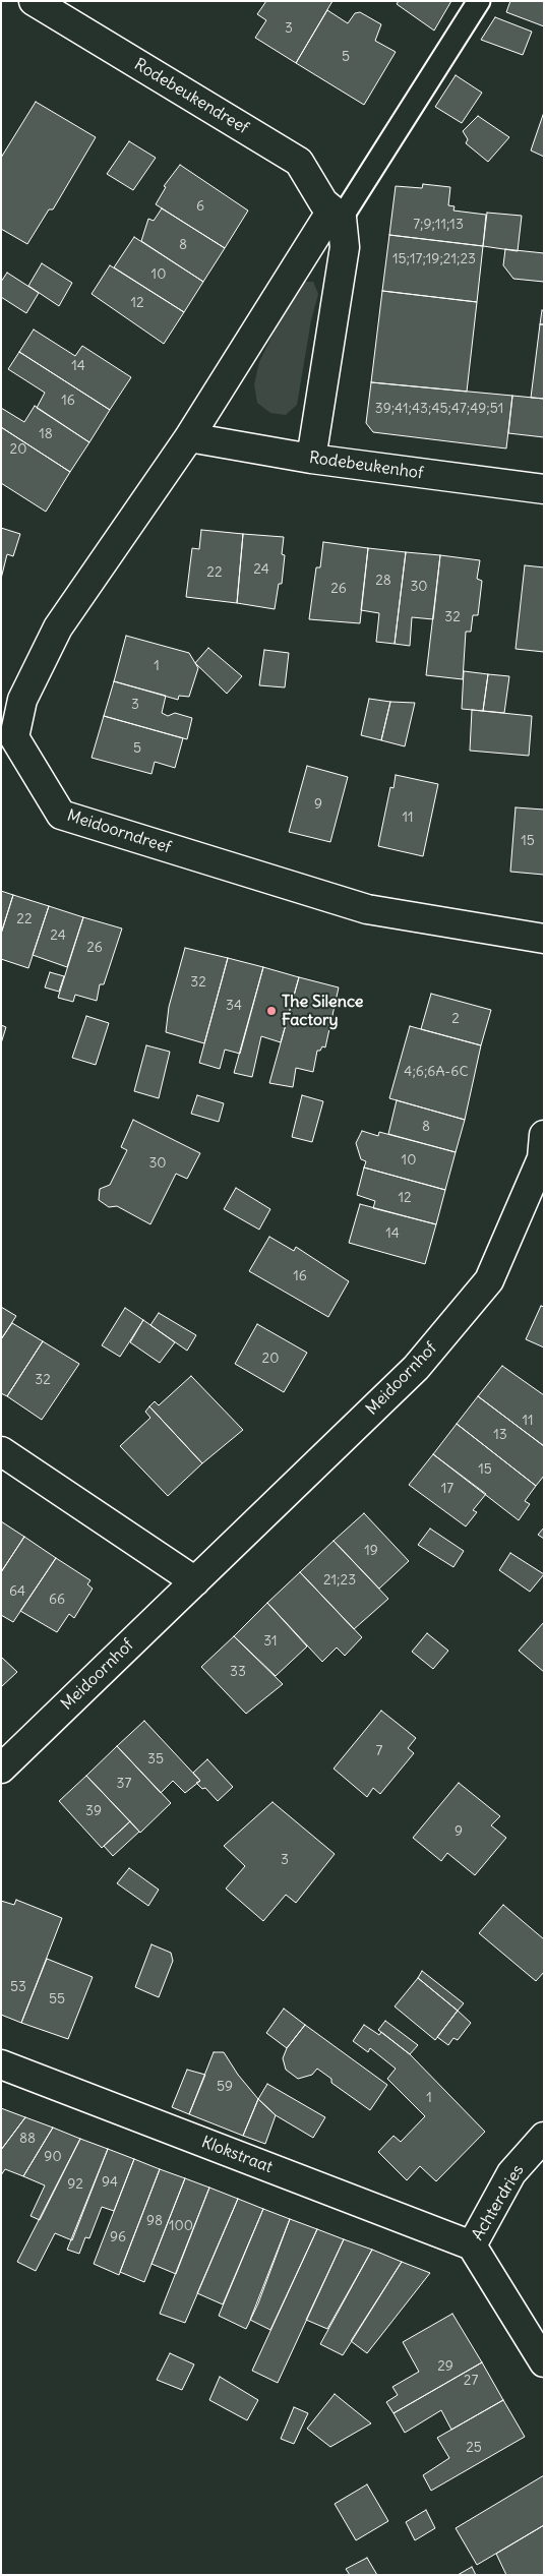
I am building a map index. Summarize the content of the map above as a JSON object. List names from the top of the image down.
{
  "streets": {
    "street": [
      "Rodebeukendreef",
      "Rodebeukenhof",
      "Meidoorndreef",
      "Meidoornhof",
      "Klokstraat",
      "Achterdries"
    ]
  },
  "crossings": [
    ["Rodebeukenhof", "Meidoorndreef"],
    ["Klokstraat", "Achterdries"]
  ],
  "places": ["The Silence Factory"],
  "house_numbers": [
    "3",
    "5",
    "6",
    "7;9;11;13",
    "8",
    "15;17;19;21;23",
    "10",
    "12",
    "14",
    "16",
    "39;41;43;45;47;49;51",
    "18",
    "20",
    "24",
    "22",
    "28",
    "30",
    "26",
    "32",
    "1",
    "3",
    "5",
    "9",
    "11",
    "15",
    "22",
    "24",
    "26",
    "32",
    "34",
    "2",
    "4;6;6A-6C",
    "8",
    "10",
    "30",
    "12",
    "14",
    "16",
    "20",
    "32",
    "11",
    "13",
    "15",
    "17",
    "19",
    "21;23",
    "64",
    "66",
    "31",
    "33",
    "7",
    "35",
    "37",
    "39",
    "9",
    "3",
    "53",
    "55",
    "59",
    "1",
    "88",
    "90",
    "94",
    "92",
    "98",
    "100",
    "96",
    "29",
    "27",
    "25"
  ]
}
